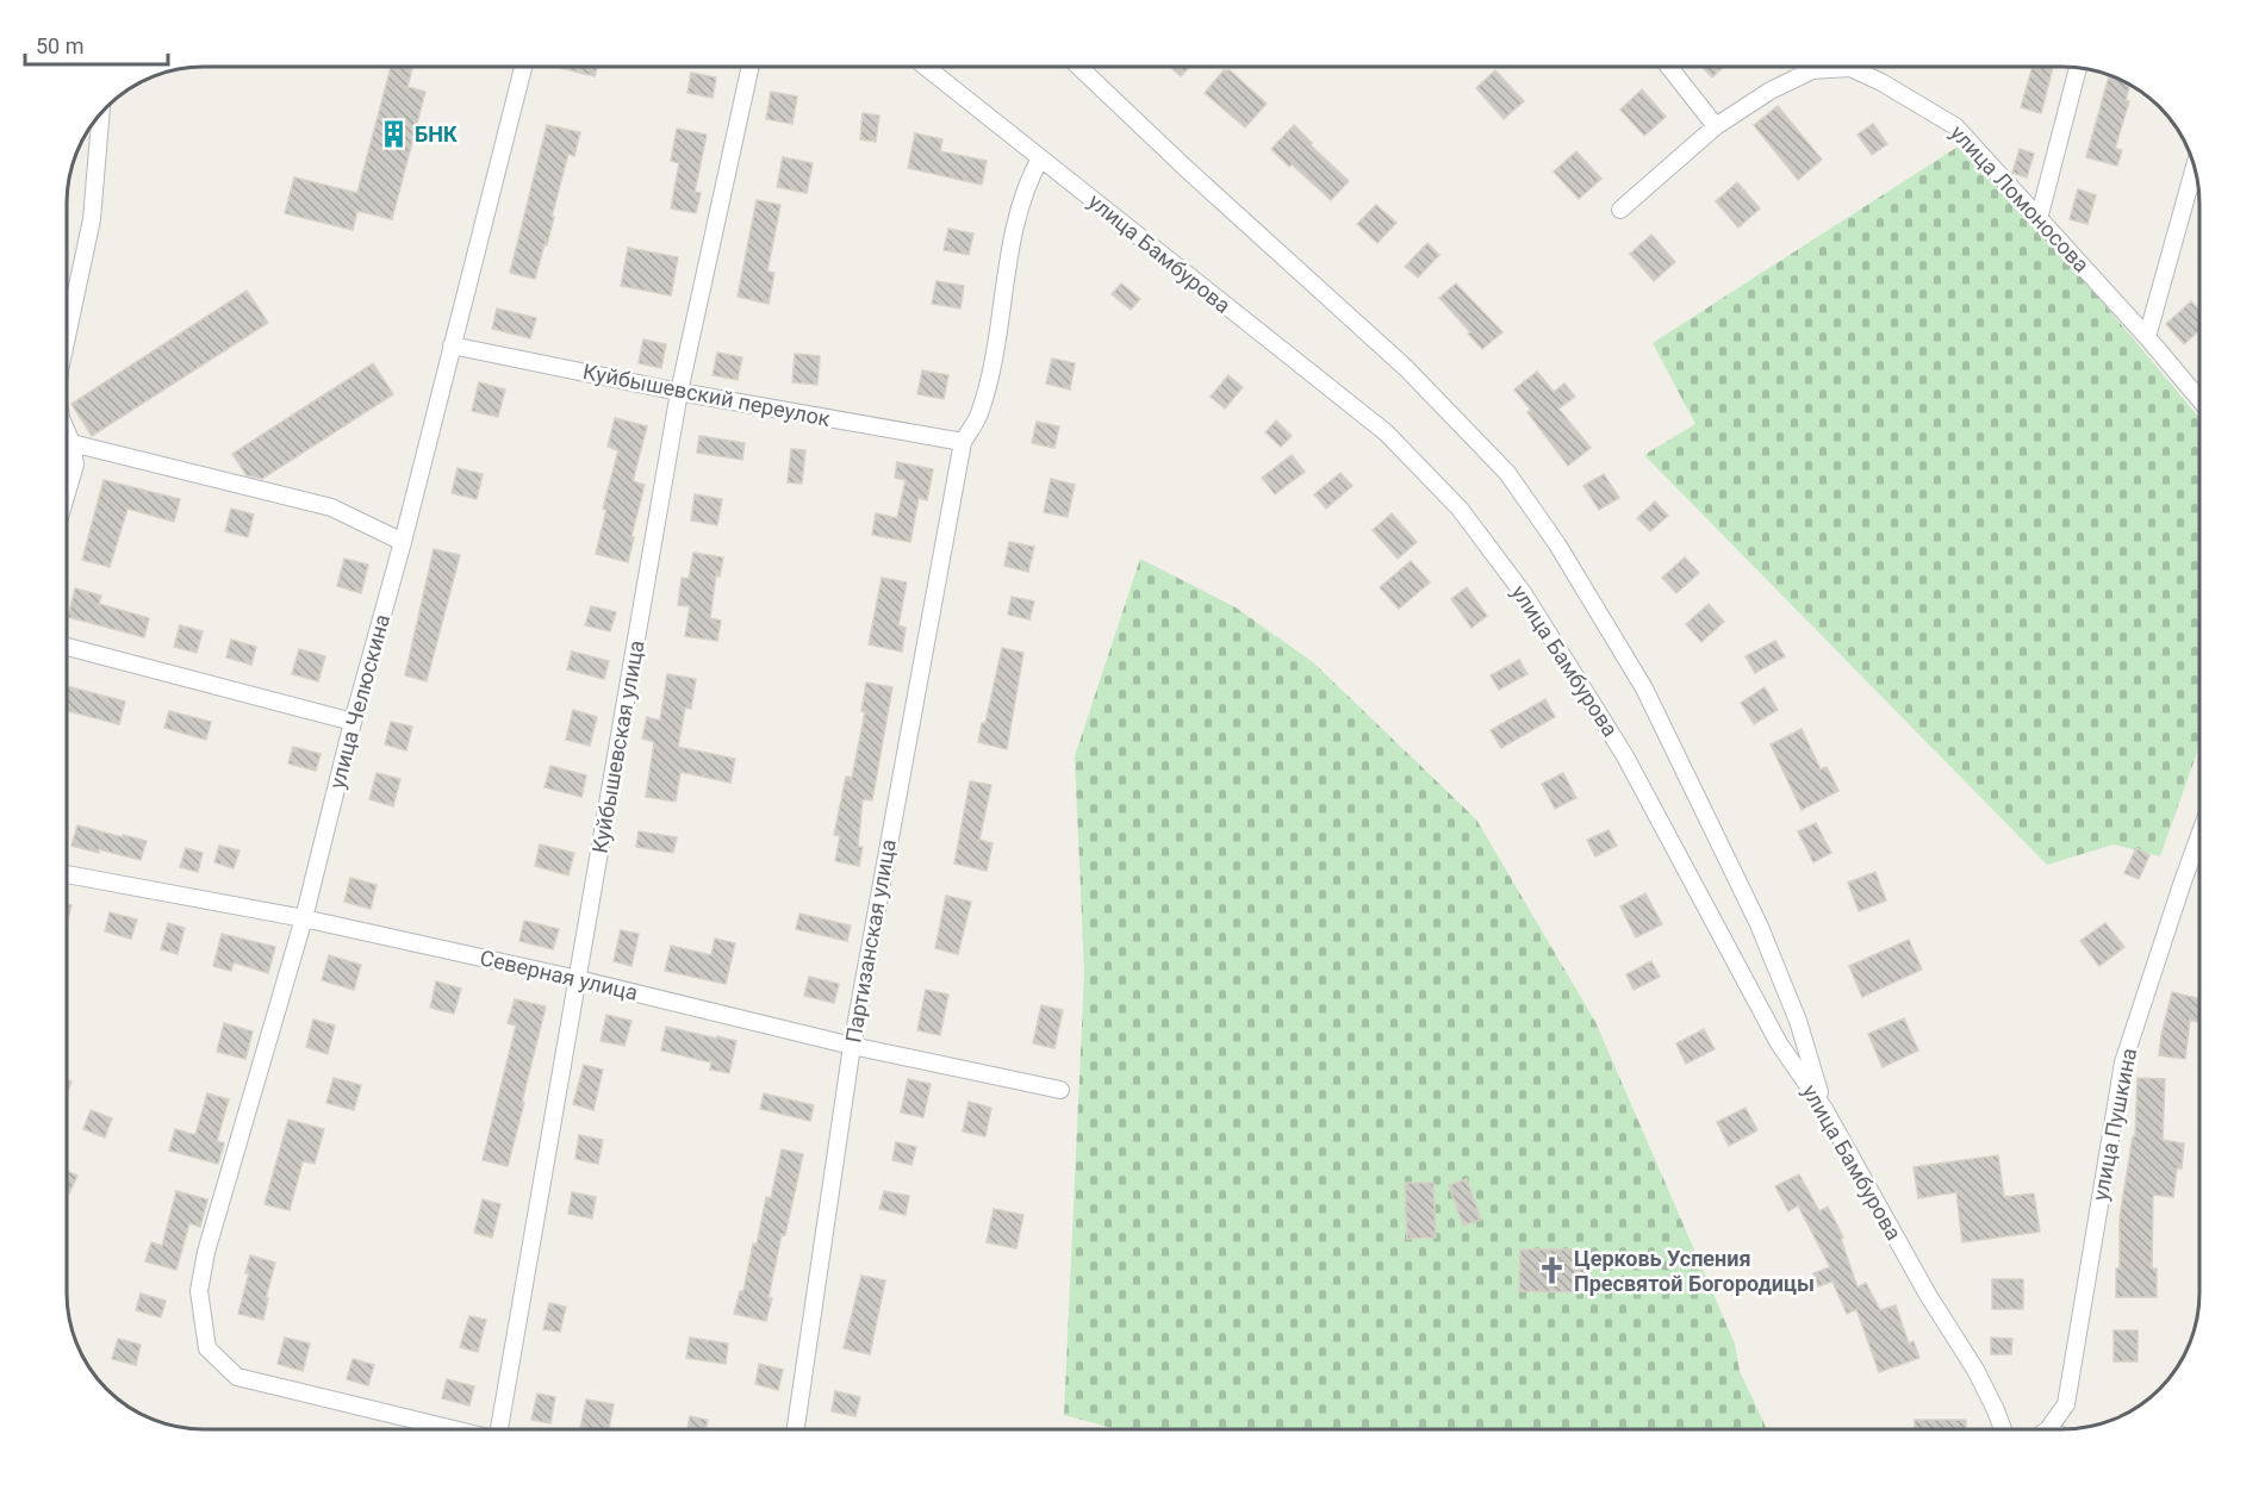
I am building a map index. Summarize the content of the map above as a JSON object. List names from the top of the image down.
{
  "streets": {
    "street": [
      "улица Ломоносова",
      "улица Бамбурова",
      "Куйбышевский переулок",
      "улица Челюскина",
      "Куйбышевская улица",
      "Партизанская улица",
      "Северная улица",
      "улица Пушкина"
    ]
  },
  "crossings": [
    ["улица Бамбурова", "Партизанская улица"],
    ["Куйбышевский переулок", "улица Челюскина"],
    ["Куйбышевский переулок", "Куйбышевская улица"],
    ["Куйбышевский переулок", "Партизанская улица"],
    ["улица Челюскина", "Северная улица"],
    ["Куйбышевская улица", "Северная улица"],
    ["Партизанская улица", "Северная улица"]
  ],
  "places": {
    "building": ["БНК"],
    "church": ["Церковь Успения Пресвятой Богородицы"]
  },
  "scale_bar": "50 m"
}
